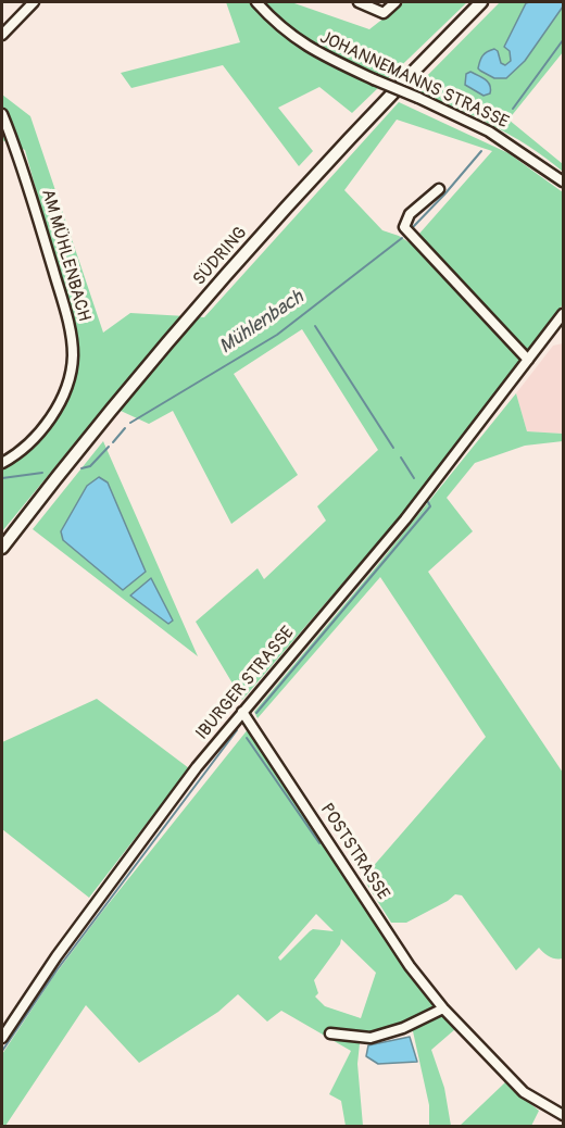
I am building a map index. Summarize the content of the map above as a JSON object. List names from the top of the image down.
{
  "streets": {
    "main road": ["SÜDRING"],
    "street": [
      "JOHANNEMANNS STRASSE",
      "AM MÜHLENBACH",
      "IBURGER STRASSE",
      "POSTSTRASSE"
    ]
  },
  "crossings": [
    ["IBURGER STRASSE", "POSTSTRASSE"]
  ],
  "water": ["Mühlenbach"]
}
